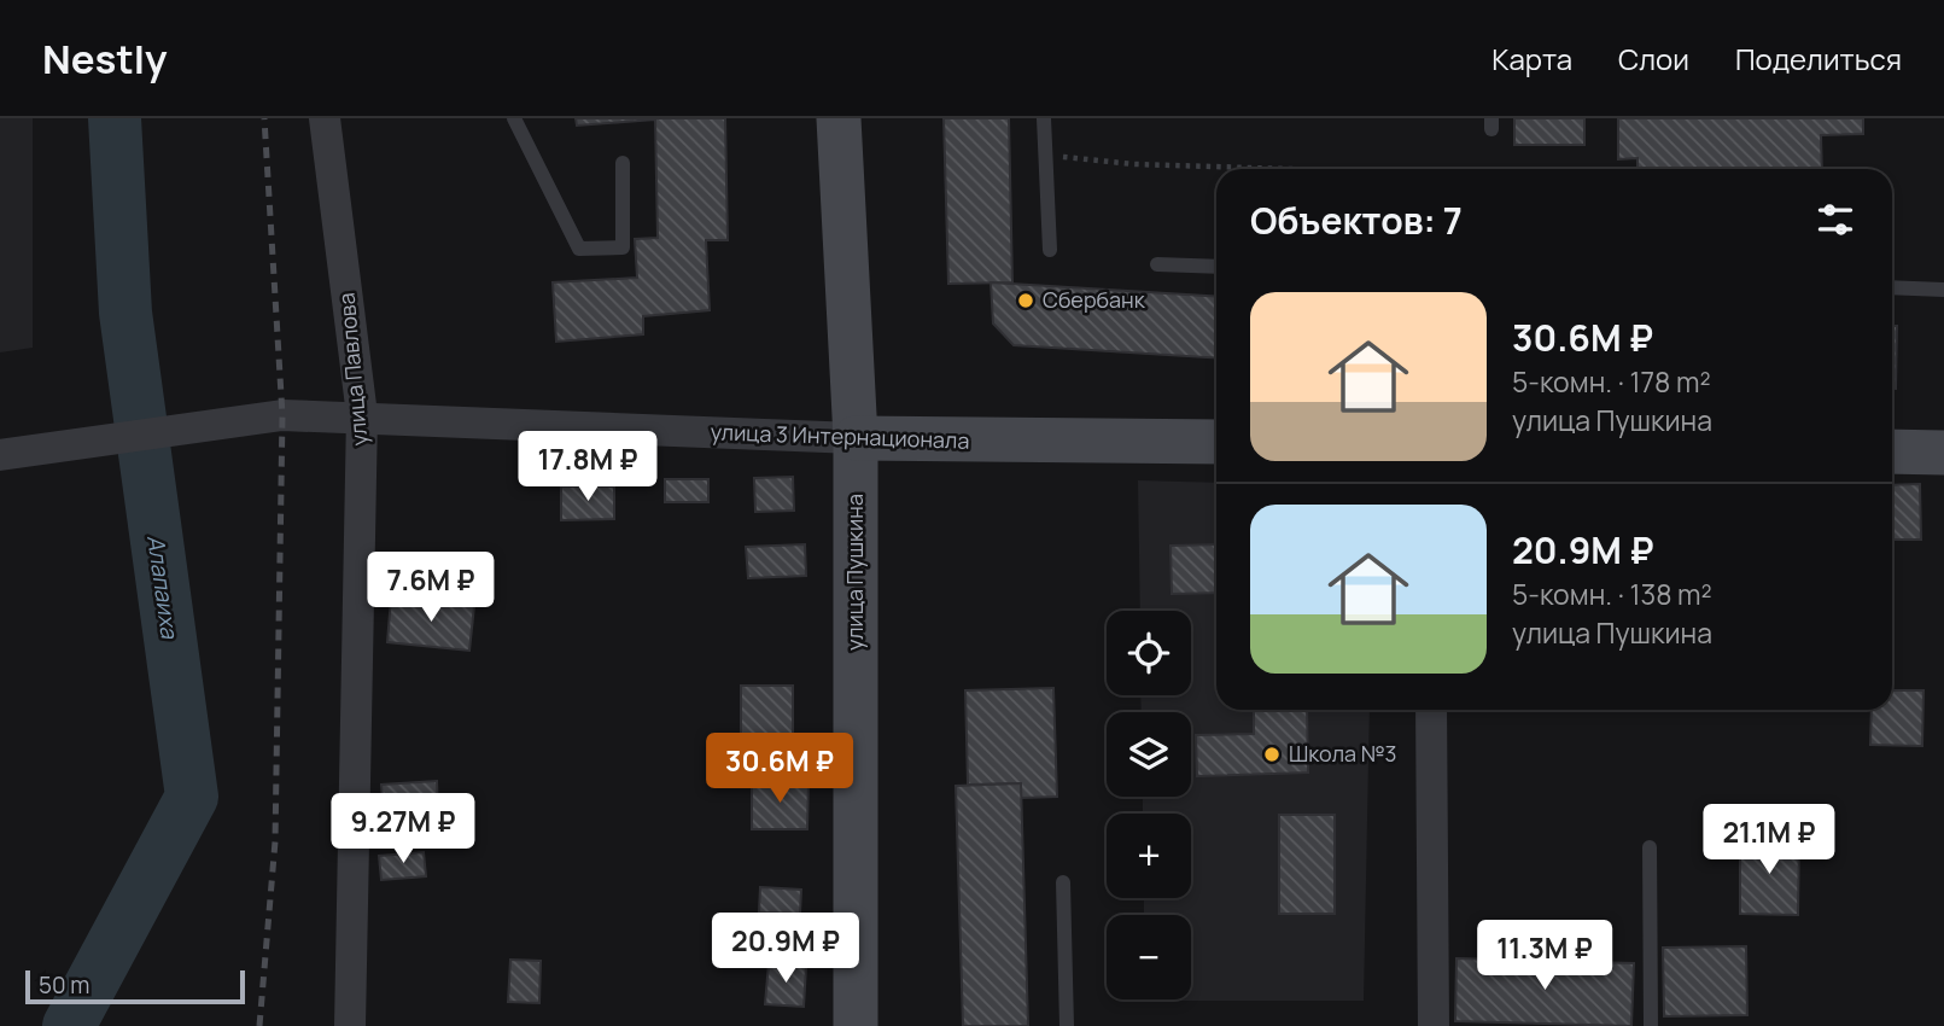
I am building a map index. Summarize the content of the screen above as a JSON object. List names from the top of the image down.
{
  "streets": {
    "street": ["улица Павлова", "улица 3 Интернационала", "улица Пушкина"]
  },
  "crossings": [
    ["улица Павлова", "улица 3 Интернационала"],
    ["улица 3 Интернационала", "улица Пушкина"]
  ],
  "water": ["Алапаиха"],
  "places": ["Сбербанк", "Школа №3"],
  "scale_bar": "50 m",
  "page": {
    "header": "Nestly",
    "nav": ["Карта", "Слои", "Поделиться"],
    "heading": "Объектов: 7",
    "list": [
      {
        "name": "30.6M ₽",
        "note": "5-комн. · 178 m² · улица Пушкина"
      },
      {
        "name": "20.9M ₽",
        "note": "5-комн. · 138 m² · улица Пушкина"
      }
    ],
    "price": [
      "17.8M ₽",
      "7.6M ₽",
      "30.6M ₽",
      "9.27M ₽",
      "21.1M ₽",
      "20.9M ₽",
      "11.3M ₽"
    ],
    "map_buttons": ["+", "−"],
    "scale": "50 m"
  }
}
